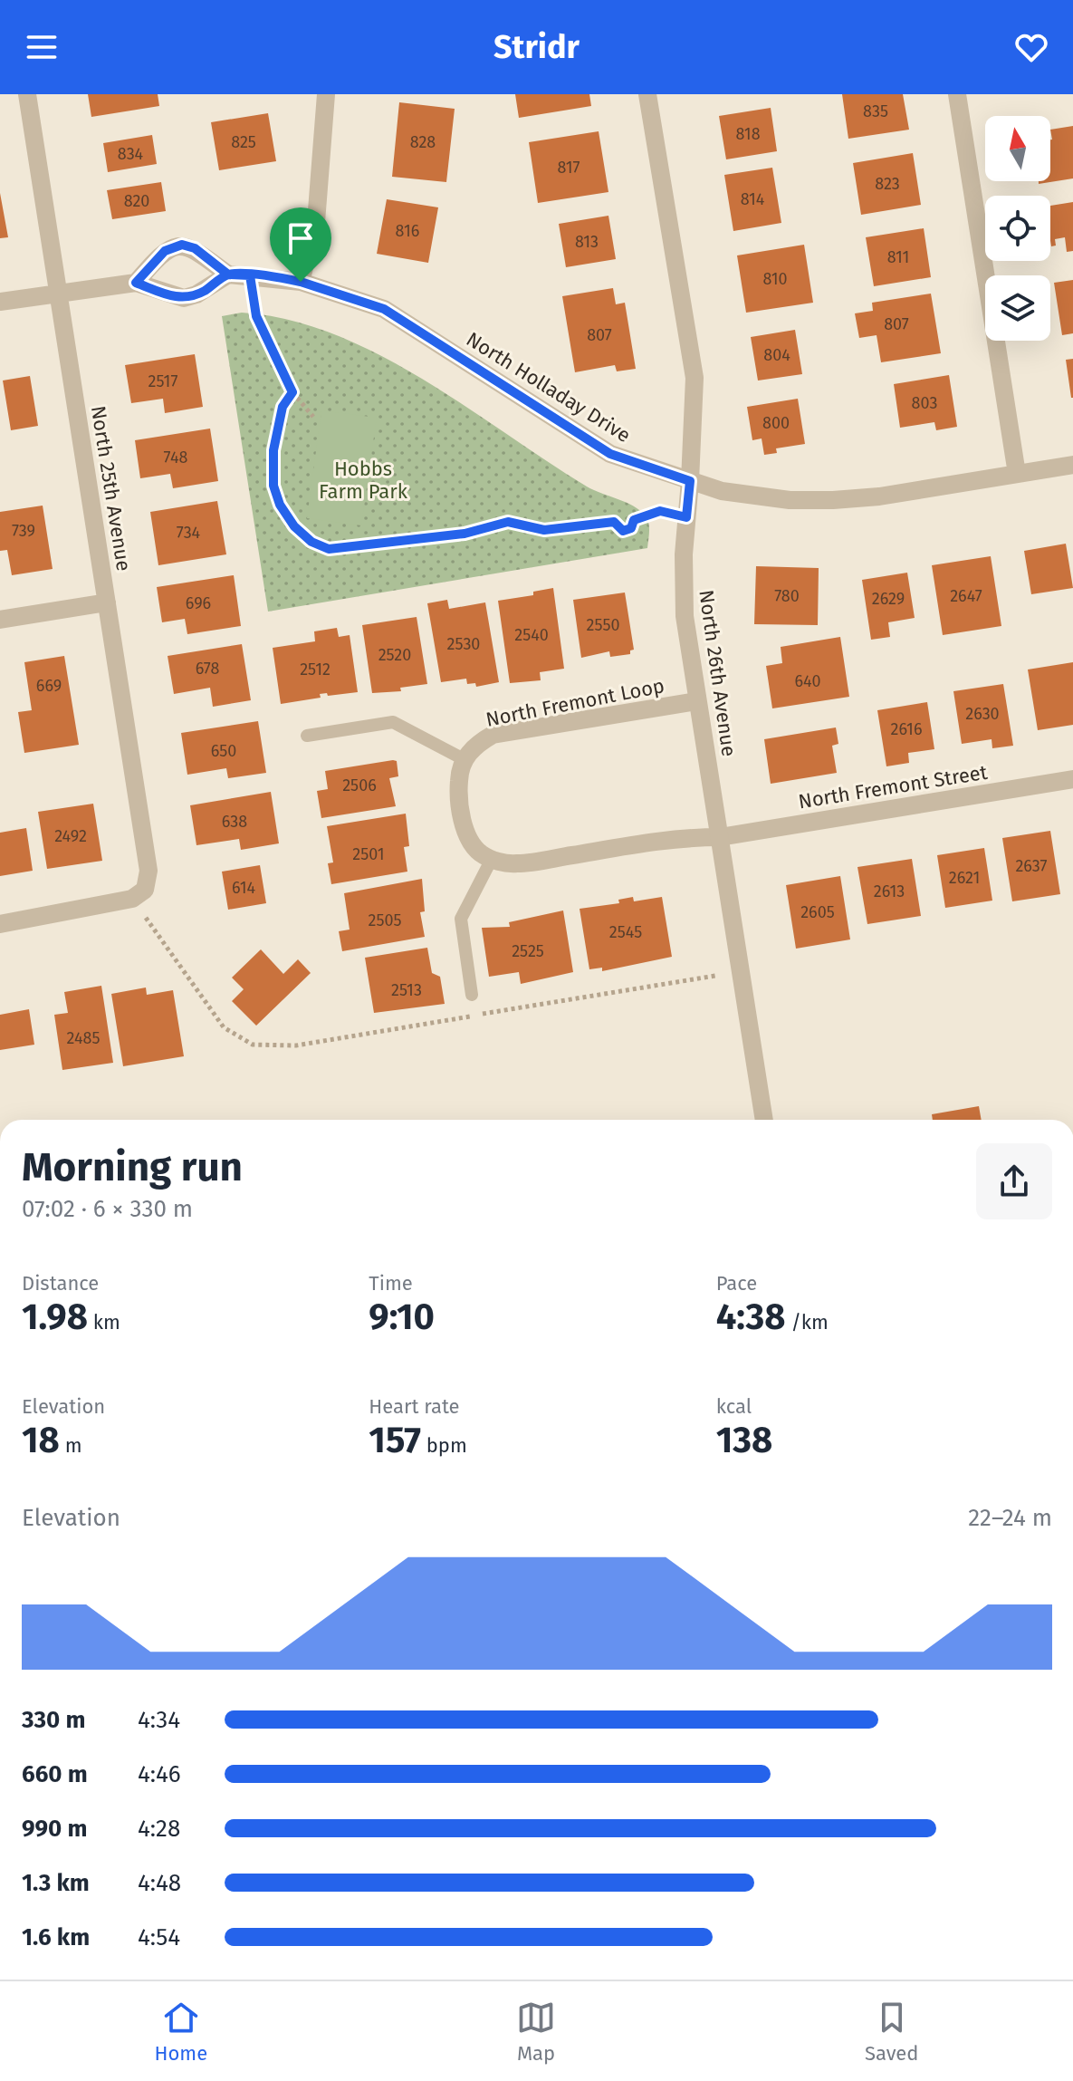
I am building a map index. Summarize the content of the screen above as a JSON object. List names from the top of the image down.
{
  "streets": {
    "street": [
      "North Holladay Drive",
      "North 25th Avenue",
      "North 26th Avenue",
      "North Fremont Loop",
      "North Fremont Street"
    ]
  },
  "crossings": [
    ["North Holladay Drive", "North 26th Avenue"],
    ["North 26th Avenue", "North Fremont Loop"],
    ["North 26th Avenue", "North Fremont Street"]
  ],
  "parks": ["Hobbs Farm Park"],
  "house_numbers": [
    "835",
    "818",
    "825",
    "828",
    "834",
    "817",
    "823",
    "814",
    "820",
    "816",
    "813",
    "811",
    "810",
    "807",
    "807",
    "804",
    "2517",
    "803",
    "800",
    "748",
    "739",
    "734",
    "780",
    "2647",
    "2629",
    "696",
    "2550",
    "2540",
    "2530",
    "2520",
    "678",
    "2512",
    "640",
    "669",
    "2630",
    "2616",
    "650",
    "2506",
    "638",
    "2492",
    "2501",
    "2637",
    "2621",
    "614",
    "2613",
    "2605",
    "2505",
    "2545",
    "2525",
    "2513",
    "2485"
  ],
  "north": "top",
  "page": {
    "header": "Stridr",
    "heading": ["Morning run", "07:02 · 6 × 330 m"],
    "stats": [
      ["Distance", "1.98 km"],
      ["Time", "9:10"],
      ["Pace", "4:38 /km"],
      ["Elevation", "18 m"],
      ["Heart rate", "157 bpm"],
      ["kcal", "138"]
    ],
    "chart": ["Elevation", "22–24 m"],
    "list": [
      {
        "name": "330 m",
        "note": "4:34"
      },
      {
        "name": "660 m",
        "note": "4:46"
      },
      {
        "name": "990 m",
        "note": "4:28"
      },
      {
        "name": "1.3 km",
        "note": "4:48"
      },
      {
        "name": "1.6 km",
        "note": "4:54"
      }
    ],
    "tabs": ["Home", "Map", "Saved"]
  }
}
